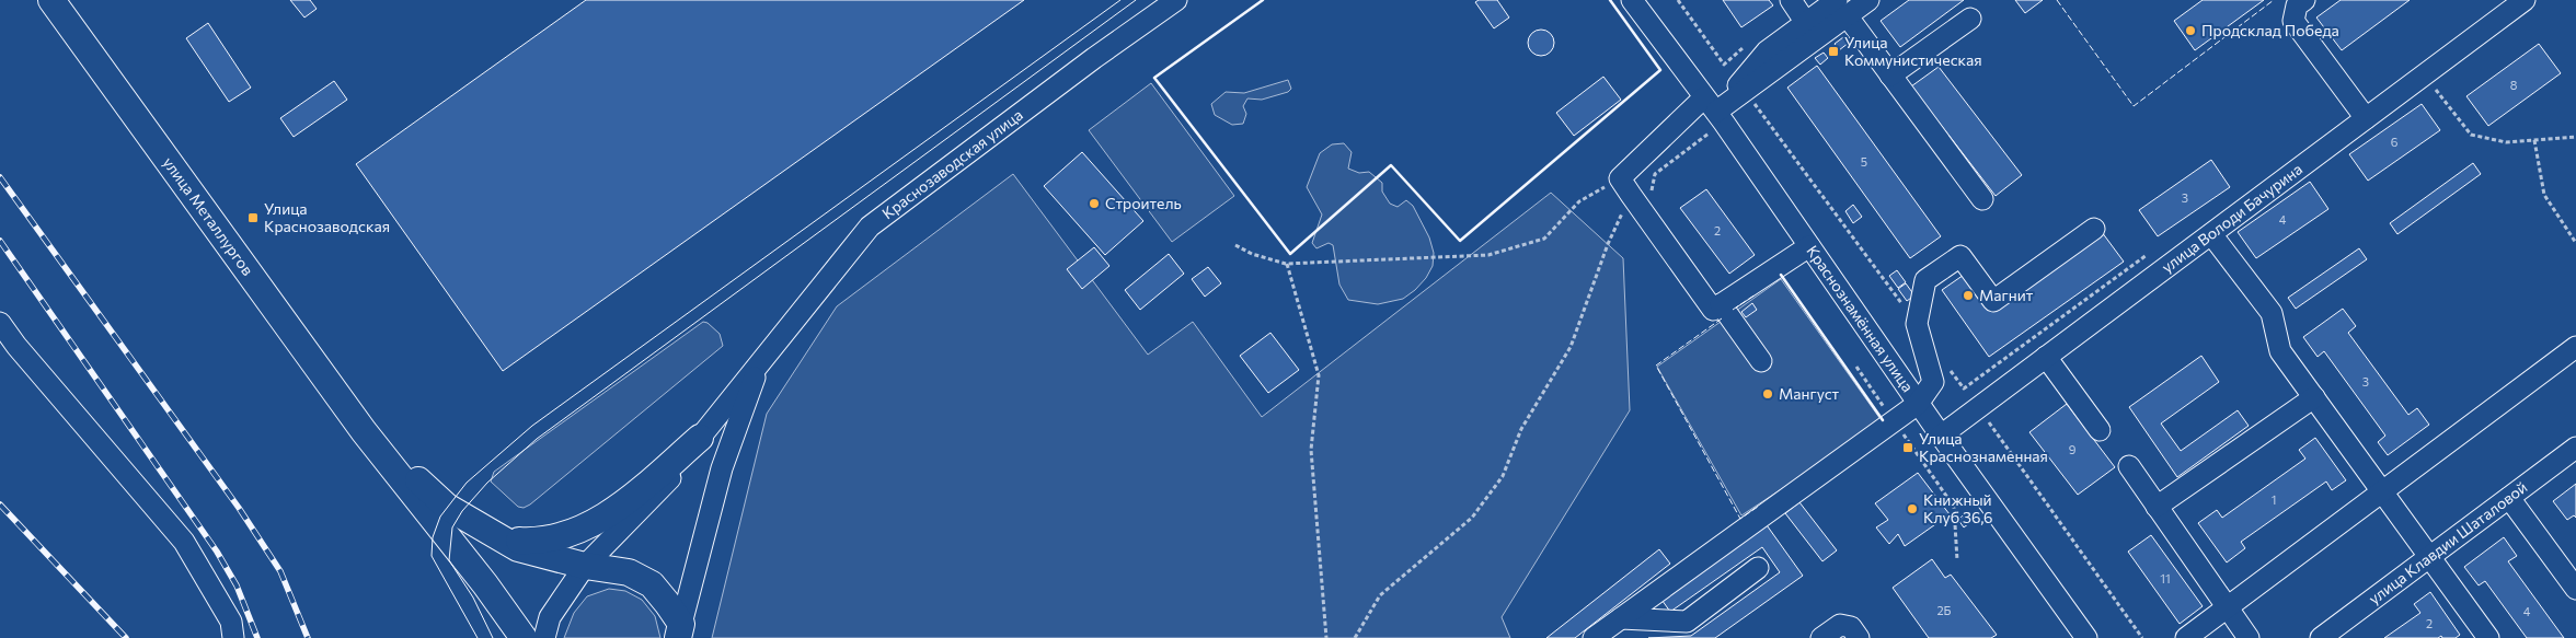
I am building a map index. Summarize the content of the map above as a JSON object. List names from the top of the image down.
{
  "streets": {
    "main road": ["улица Металлургов"],
    "street": [
      "Краснозаводская улица",
      "улица Володи Бачурина",
      "Краснознамённая улица",
      "улица Клавдии Шаталовой"
    ]
  },
  "crossings": [
    ["улица Володи Бачурина", "Краснознамённая улица"]
  ],
  "places": {
    "other": [
      "Продсклад Победа",
      "Строитель",
      "Магнит",
      "Мангуст",
      "Книжный Клуб 36,6"
    ],
    "transit": ["Улица Коммунистическая", "Улица Краснозаводская", "Улица Краснознаменная"]
  },
  "house_numbers": [
    "8",
    "6",
    "5",
    "3",
    "4",
    "2",
    "3",
    "9",
    "1",
    "11",
    "2Б",
    "4",
    "2"
  ]
}
